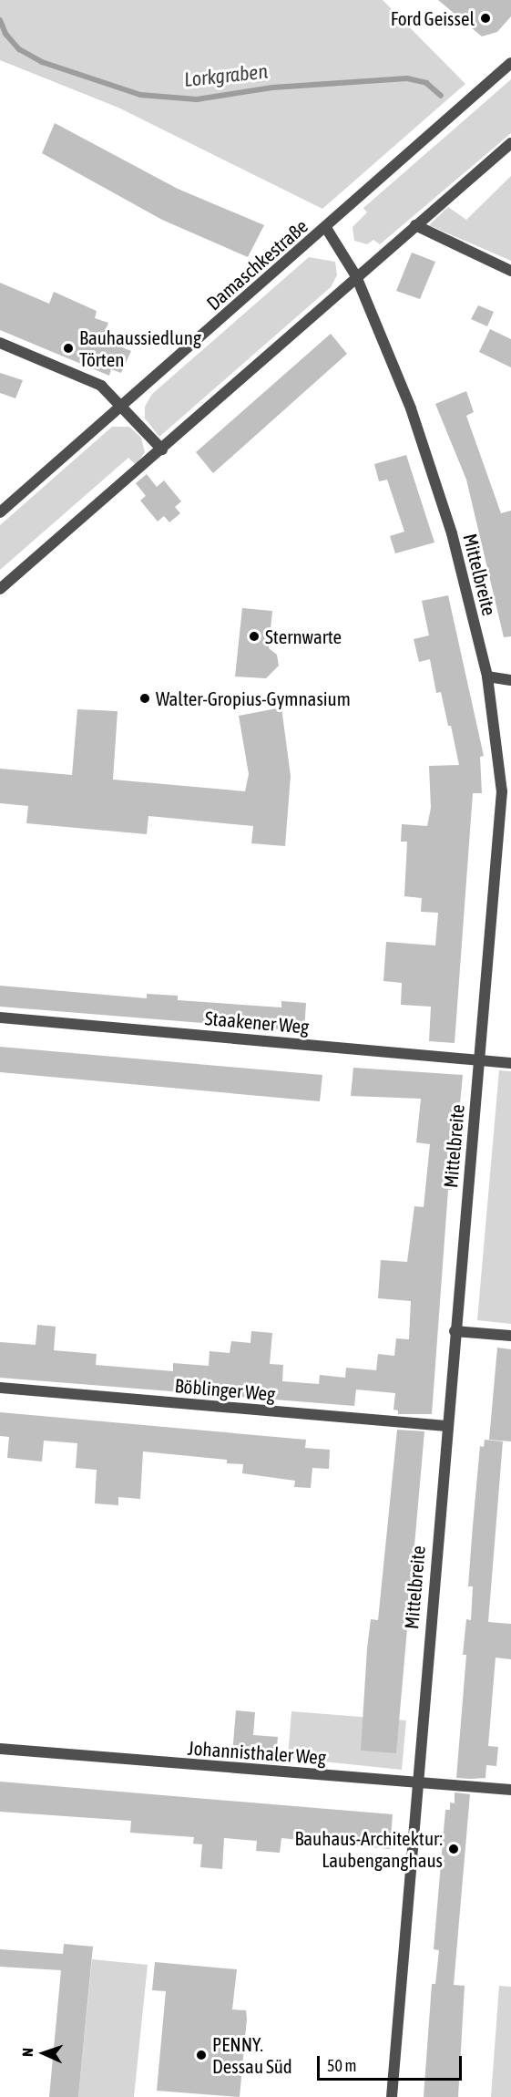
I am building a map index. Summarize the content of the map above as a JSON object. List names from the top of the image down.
{
  "streets": {
    "street": [
      "Damaschkestraße",
      "Mittelbreite",
      "Staakener Weg",
      "Böblinger Weg",
      "Johannisthaler Weg"
    ]
  },
  "crossings": [
    ["Damaschkestraße", "Mittelbreite"],
    ["Mittelbreite", "Staakener Weg"],
    ["Mittelbreite", "Böblinger Weg"],
    ["Mittelbreite", "Johannisthaler Weg"]
  ],
  "water": ["Lorkgraben"],
  "places": [
    "Ford Geissel",
    "Bauhaussiedlung Törten",
    "Sternwarte",
    "Walter-Gropius-Gymnasium",
    "Bauhaus-Architektur: Laubenganghaus",
    "PENNY. Dessau Süd"
  ],
  "scale_bar": "50 m",
  "north": "left"
}
